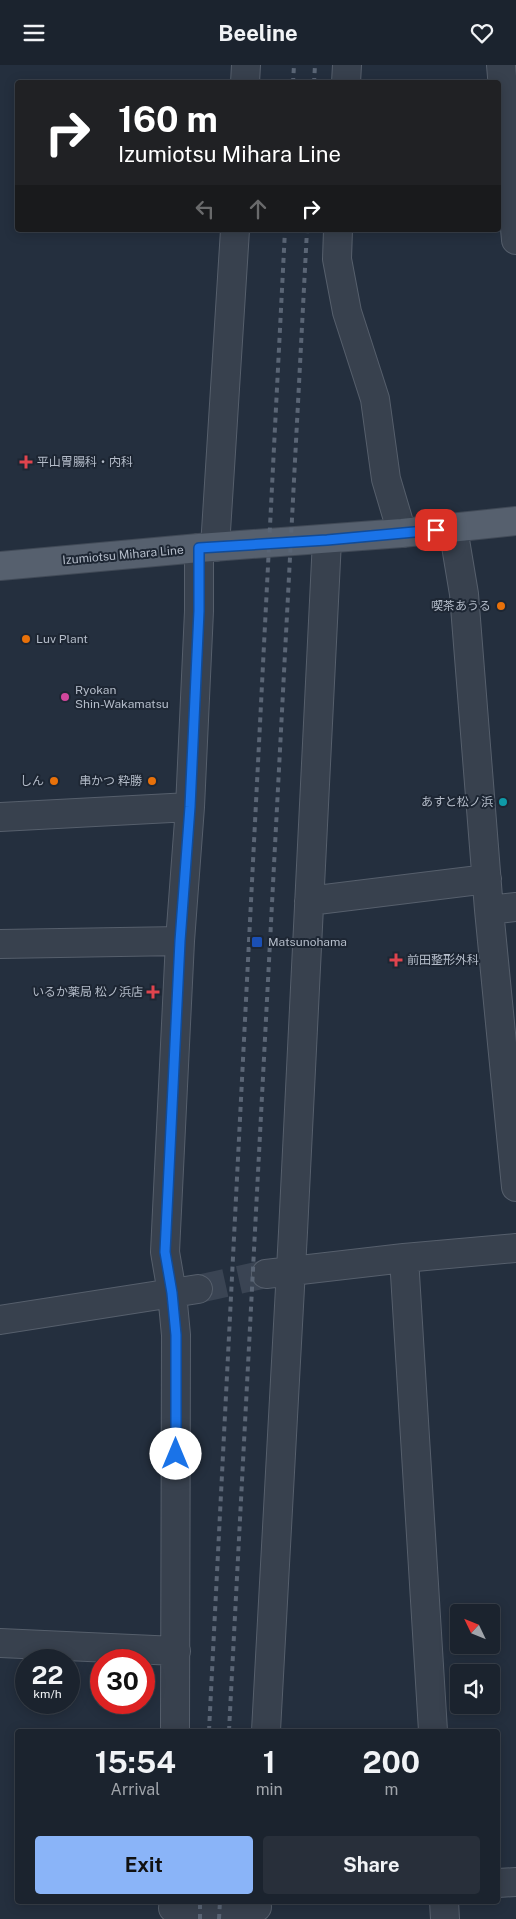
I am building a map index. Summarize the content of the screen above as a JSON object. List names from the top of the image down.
{
  "streets": {
    "main road": ["Izumiotsu Mihara Line"]
  },
  "places": {
    "health": ["平山胃腸科・内科", "前田整形外科", "いるか薬局 松ノ浜店"],
    "other": [
      "喫茶あうる",
      "Luv Plant",
      "Ryokan Shin-Wakamatsu",
      "しん",
      "串かつ 粋勝",
      "あすと松ノ浜"
    ],
    "transit": ["Matsunohama"]
  },
  "north": "top left",
  "page": {
    "header": "Beeline",
    "turn": ["160 m", "Izumiotsu Mihara Line"],
    "speed": "22 km/h",
    "limit": "30",
    "eta": [
      "15:54",
      "Arrival",
      "1",
      "min",
      "200",
      "m"
    ],
    "buttons": ["Exit", "Share"]
  }
}
